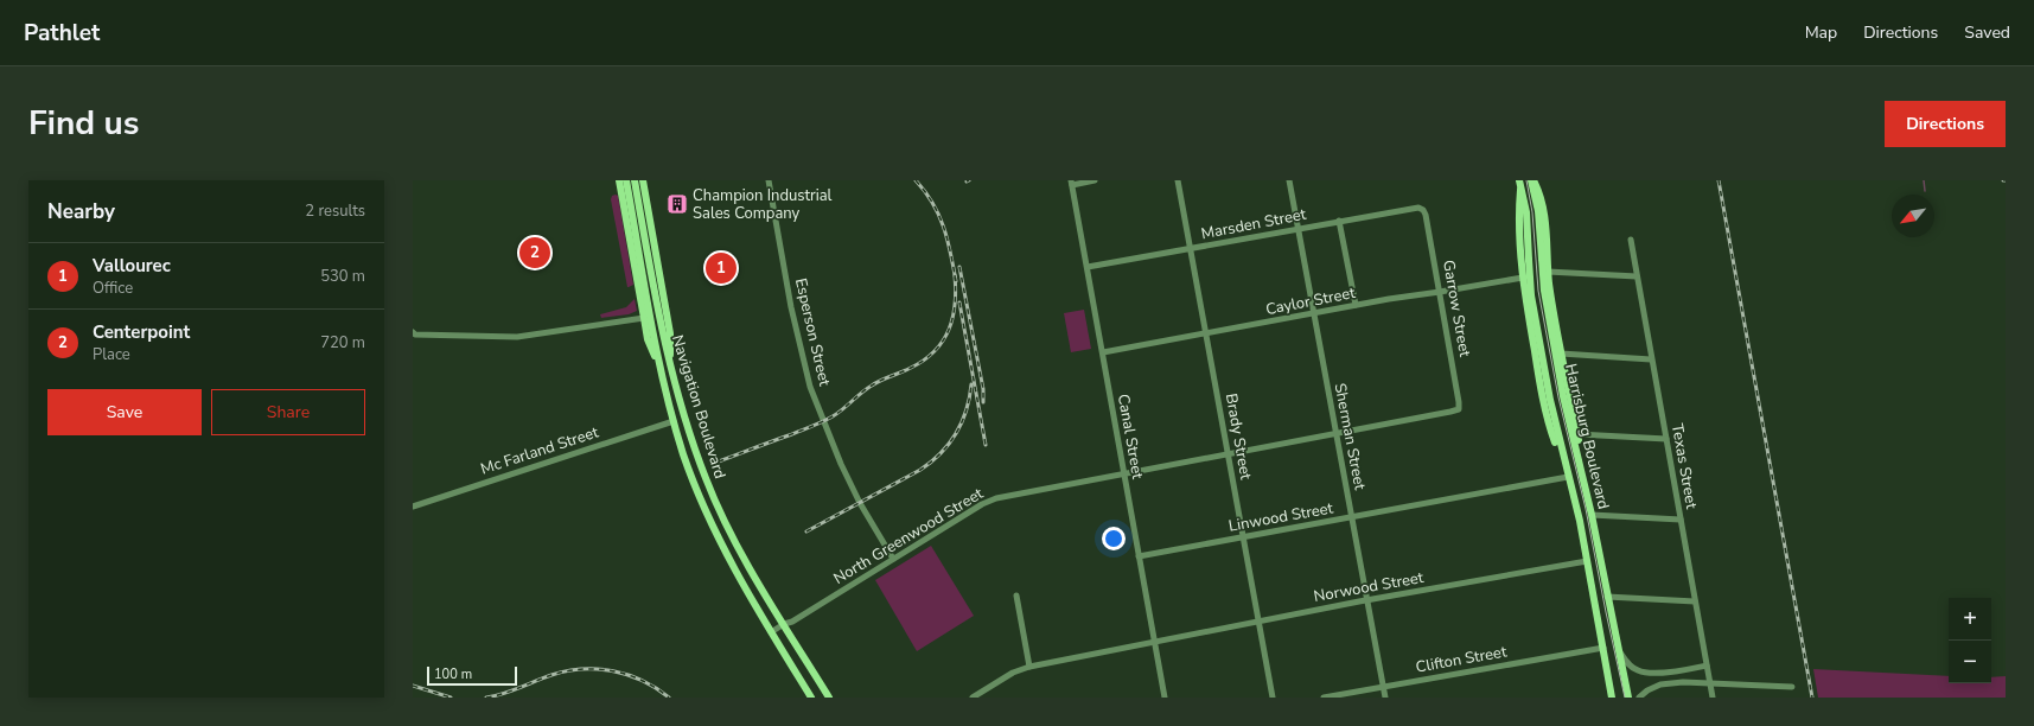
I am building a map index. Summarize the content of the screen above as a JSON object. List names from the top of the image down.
{
  "streets": {
    "main road": ["Navigation Boulevard", "Harrisburg Boulevard"],
    "street": [
      "Marsden Street",
      "Caylor Street",
      "Garrow Street",
      "Esperson Street",
      "Canal Street",
      "Brady Street",
      "Sherman Street",
      "Mc Farland Street",
      "Texas Street",
      "Linwood Street",
      "North Greenwood Street",
      "Norwood Street",
      "Clifton Street"
    ]
  },
  "crossings": [
    ["Marsden Street", "Garrow Street"],
    ["Marsden Street", "Canal Street"],
    ["Marsden Street", "Brady Street"],
    ["Marsden Street", "Sherman Street"],
    ["Caylor Street", "Garrow Street"],
    ["Caylor Street", "Canal Street"],
    ["Caylor Street", "Brady Street"],
    ["Caylor Street", "Sherman Street"],
    ["Garrow Street", "North Greenwood Street"],
    ["Esperson Street", "North Greenwood Street"],
    ["Navigation Boulevard", "Mc Farland Street"],
    ["Navigation Boulevard", "North Greenwood Street"],
    ["Canal Street", "Linwood Street"],
    ["Canal Street", "North Greenwood Street"],
    ["Canal Street", "Norwood Street"],
    ["Brady Street", "Linwood Street"],
    ["Brady Street", "North Greenwood Street"],
    ["Brady Street", "Norwood Street"],
    ["Sherman Street", "Linwood Street"],
    ["Sherman Street", "North Greenwood Street"],
    ["Sherman Street", "Norwood Street"],
    ["Sherman Street", "Clifton Street"],
    ["Harrisburg Boulevard", "Linwood Street"],
    ["Harrisburg Boulevard", "Norwood Street"],
    ["Harrisburg Boulevard", "Clifton Street"]
  ],
  "places": {
    "building": ["Champion Industrial Sales Company"]
  },
  "scale_bar": "100 m",
  "north": "bottom left",
  "page": {
    "header": "Pathlet",
    "nav": ["Map", "Directions", "Saved"],
    "title": "Find us",
    "buttons": [
      "Directions",
      ["Save", "Share"]
    ],
    "heading": ["Nearby", "2 results"],
    "pins": ["2", "1"],
    "list": [
      {
        "mark": "1",
        "name": "Vallourec",
        "note": "Office",
        "value": "530 m"
      },
      {
        "mark": "2",
        "name": "Centerpoint",
        "note": "Place",
        "value": "720 m"
      }
    ],
    "map_buttons": ["+", "−"],
    "scale": "100 m"
  }
}
